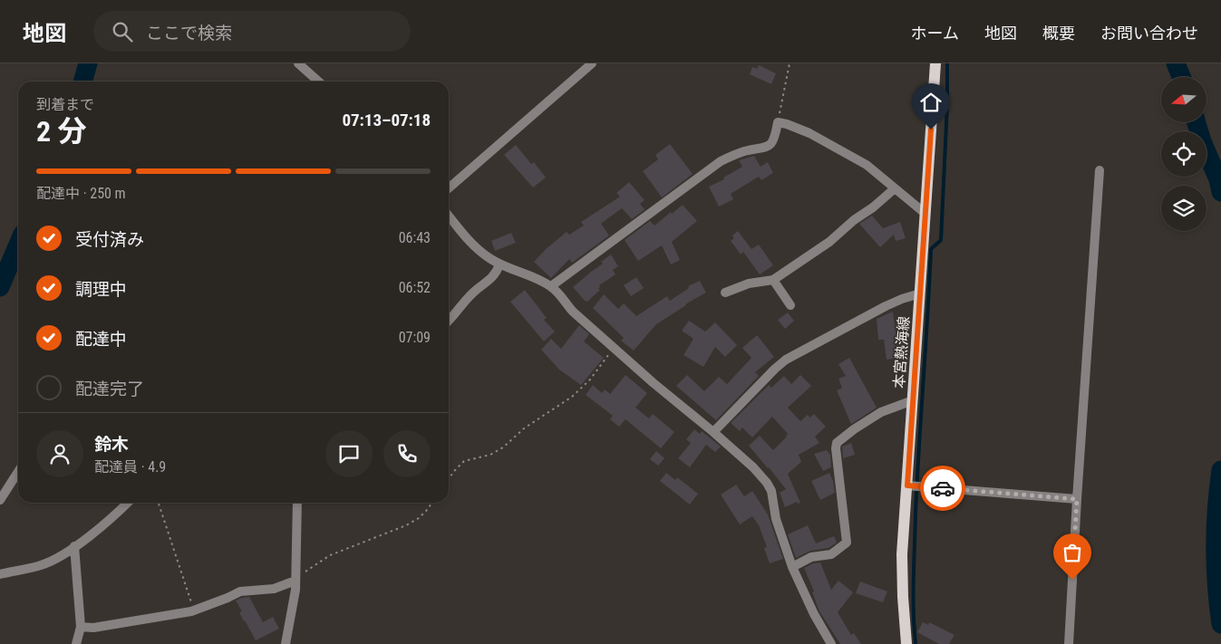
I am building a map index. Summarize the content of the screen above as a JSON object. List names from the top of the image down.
{
  "streets": {
    "main road": ["本宮熱海線"]
  },
  "north": "left",
  "page": {
    "header": "地図",
    "search": "ここで検索",
    "nav": [
      "ホーム",
      "地図",
      "概要",
      "お問い合わせ"
    ],
    "heading": ["2 分", "到着まで", "07:13–07:18"],
    "panel": ["鈴木", "配達員 · 4.9"],
    "bar": "配達中 · 250 m",
    "list": [
      ["受付済み", "06:43"],
      ["調理中", "06:52"],
      ["配達中", "07:09"],
      "配達完了"
    ]
  }
}
